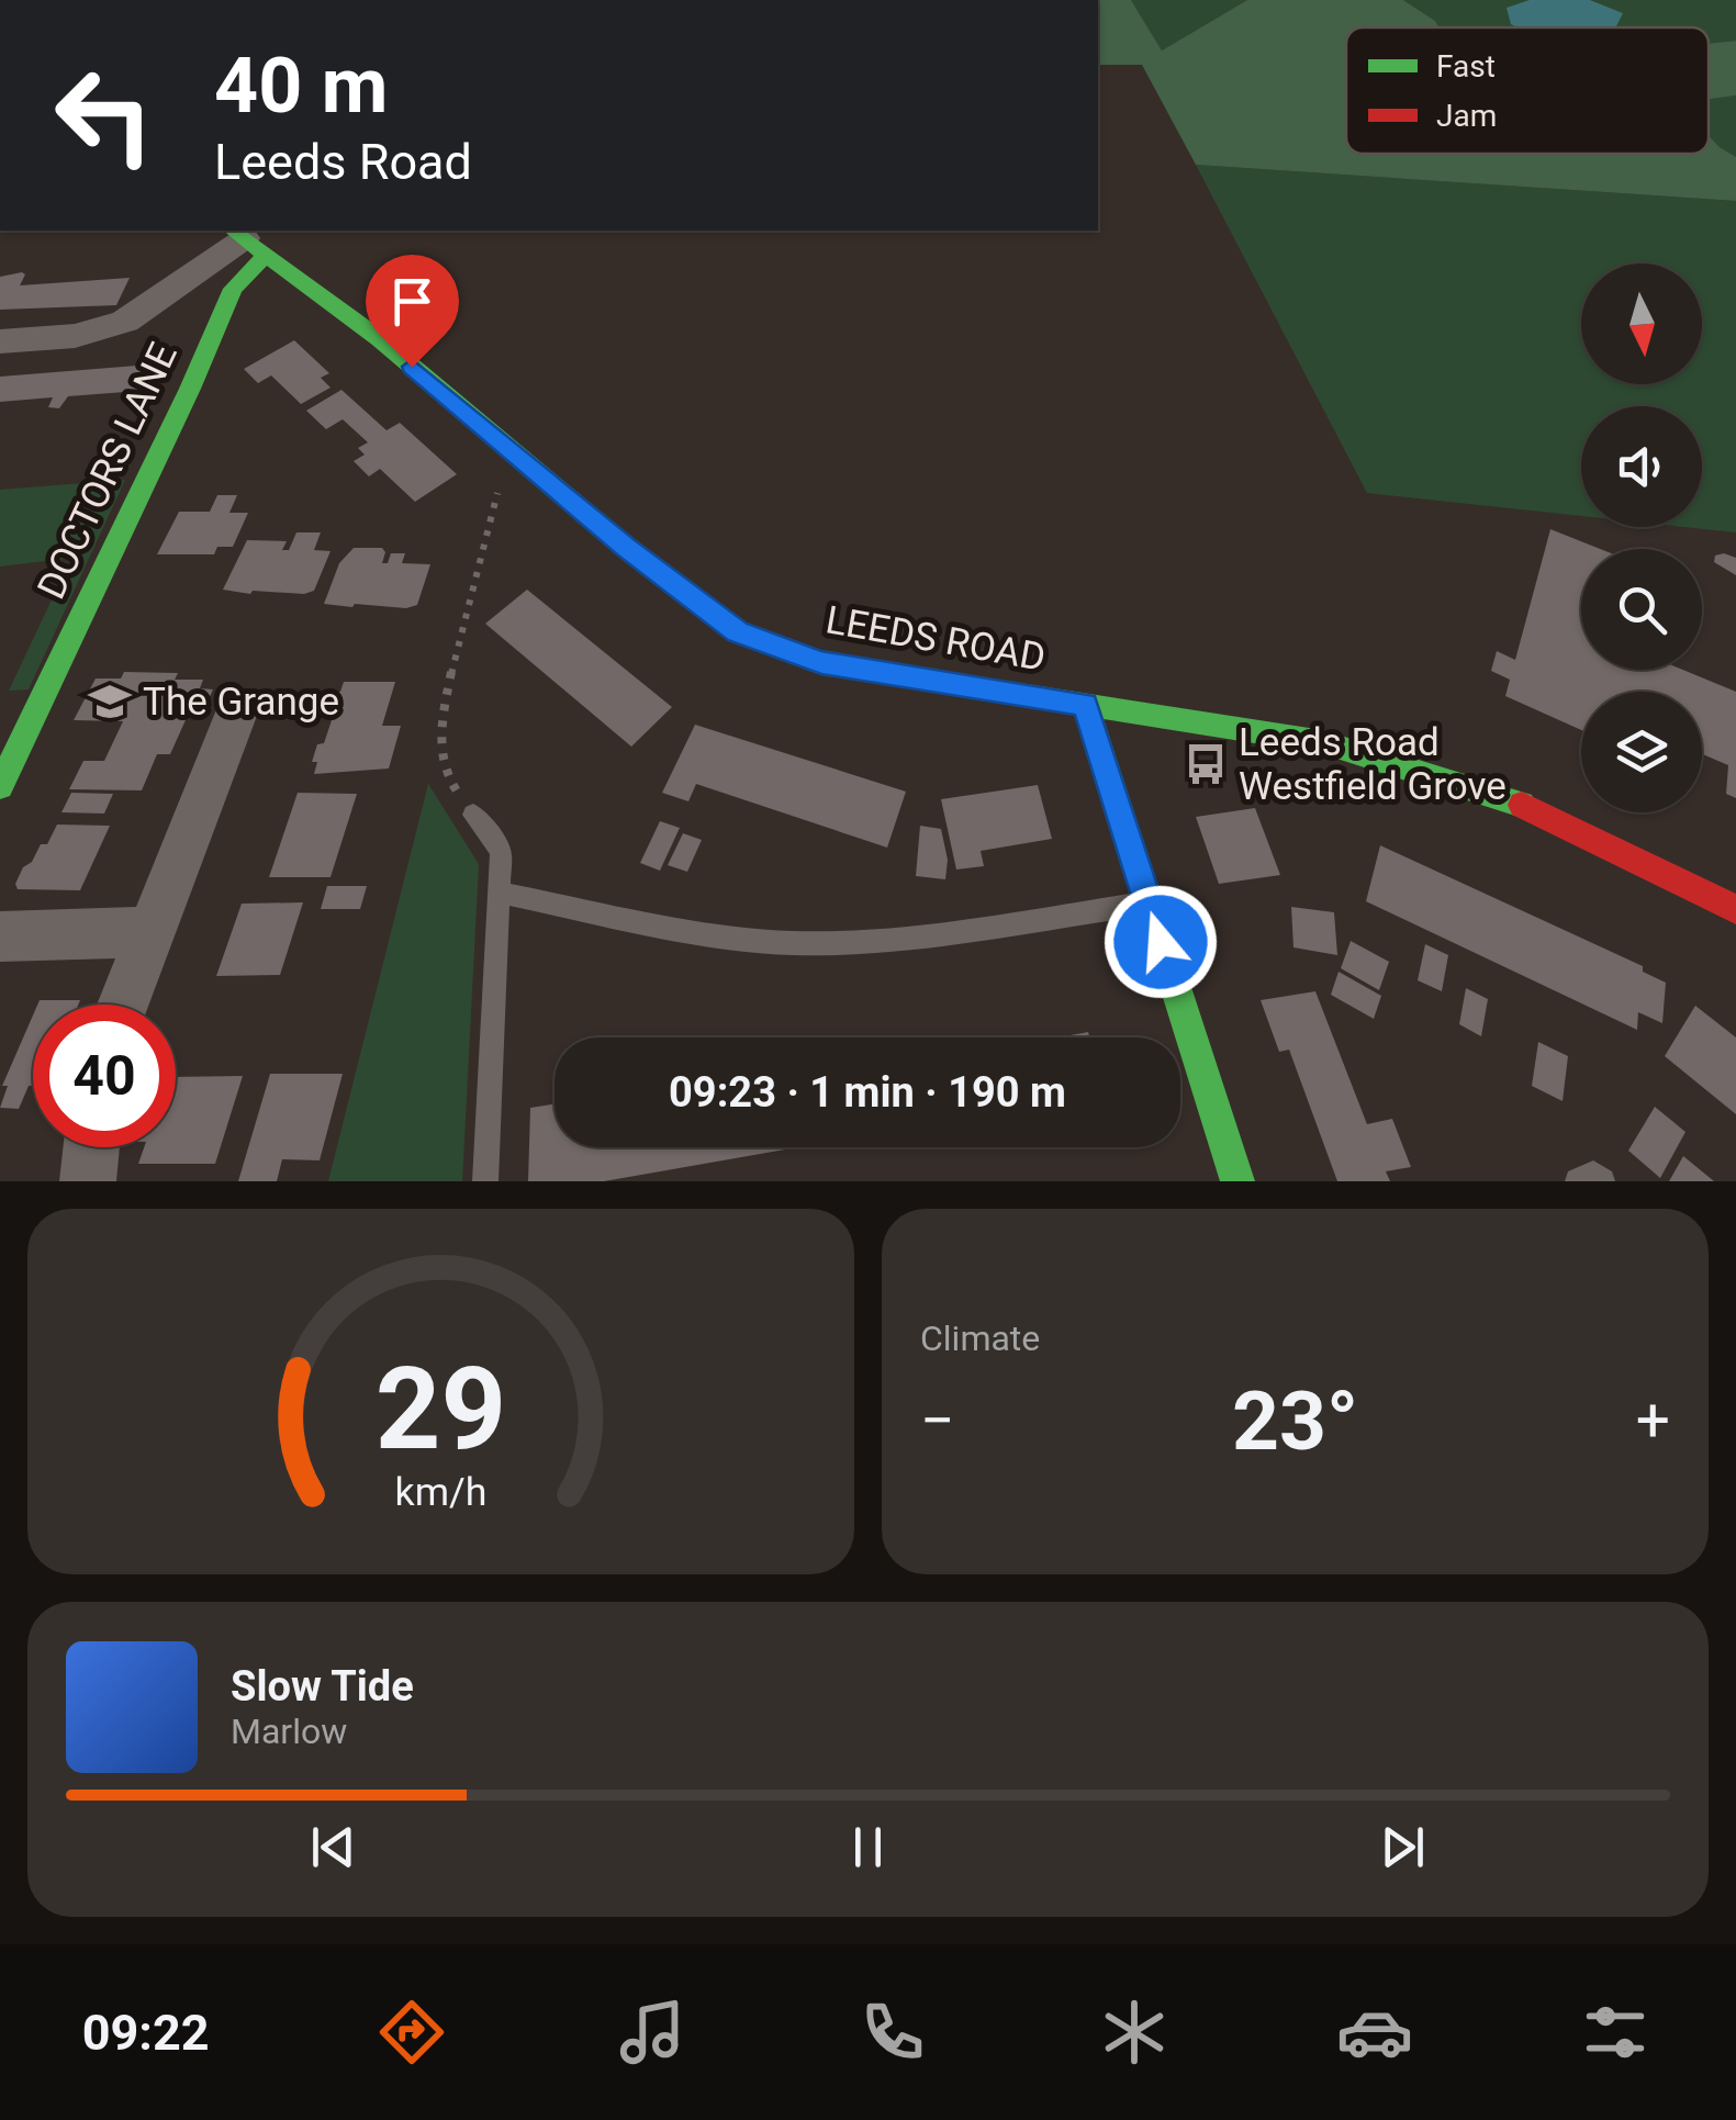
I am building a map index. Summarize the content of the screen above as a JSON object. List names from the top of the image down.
{
  "streets": {
    "street": ["DOCTORS LANE", "LEEDS ROAD"]
  },
  "crossings": [
    ["DOCTORS LANE", "LEEDS ROAD"]
  ],
  "places": {
    "school or university": ["The Grange"],
    "bus stop": ["Leeds Road Westfield Grove"]
  },
  "legend": ["Fast", "Jam"],
  "north": "bottom",
  "page": {
    "turn": ["40 m", "Leeds Road"],
    "limit": "40",
    "trip": "09:23 · 1 min · 190 m",
    "tile": "Climate",
    "heat": ["−", "23°", "+"],
    "song": ["Slow Tide", "Marlow"],
    "tabs": "09:22",
    "gauge": ["29", "km/h"]
  }
}
